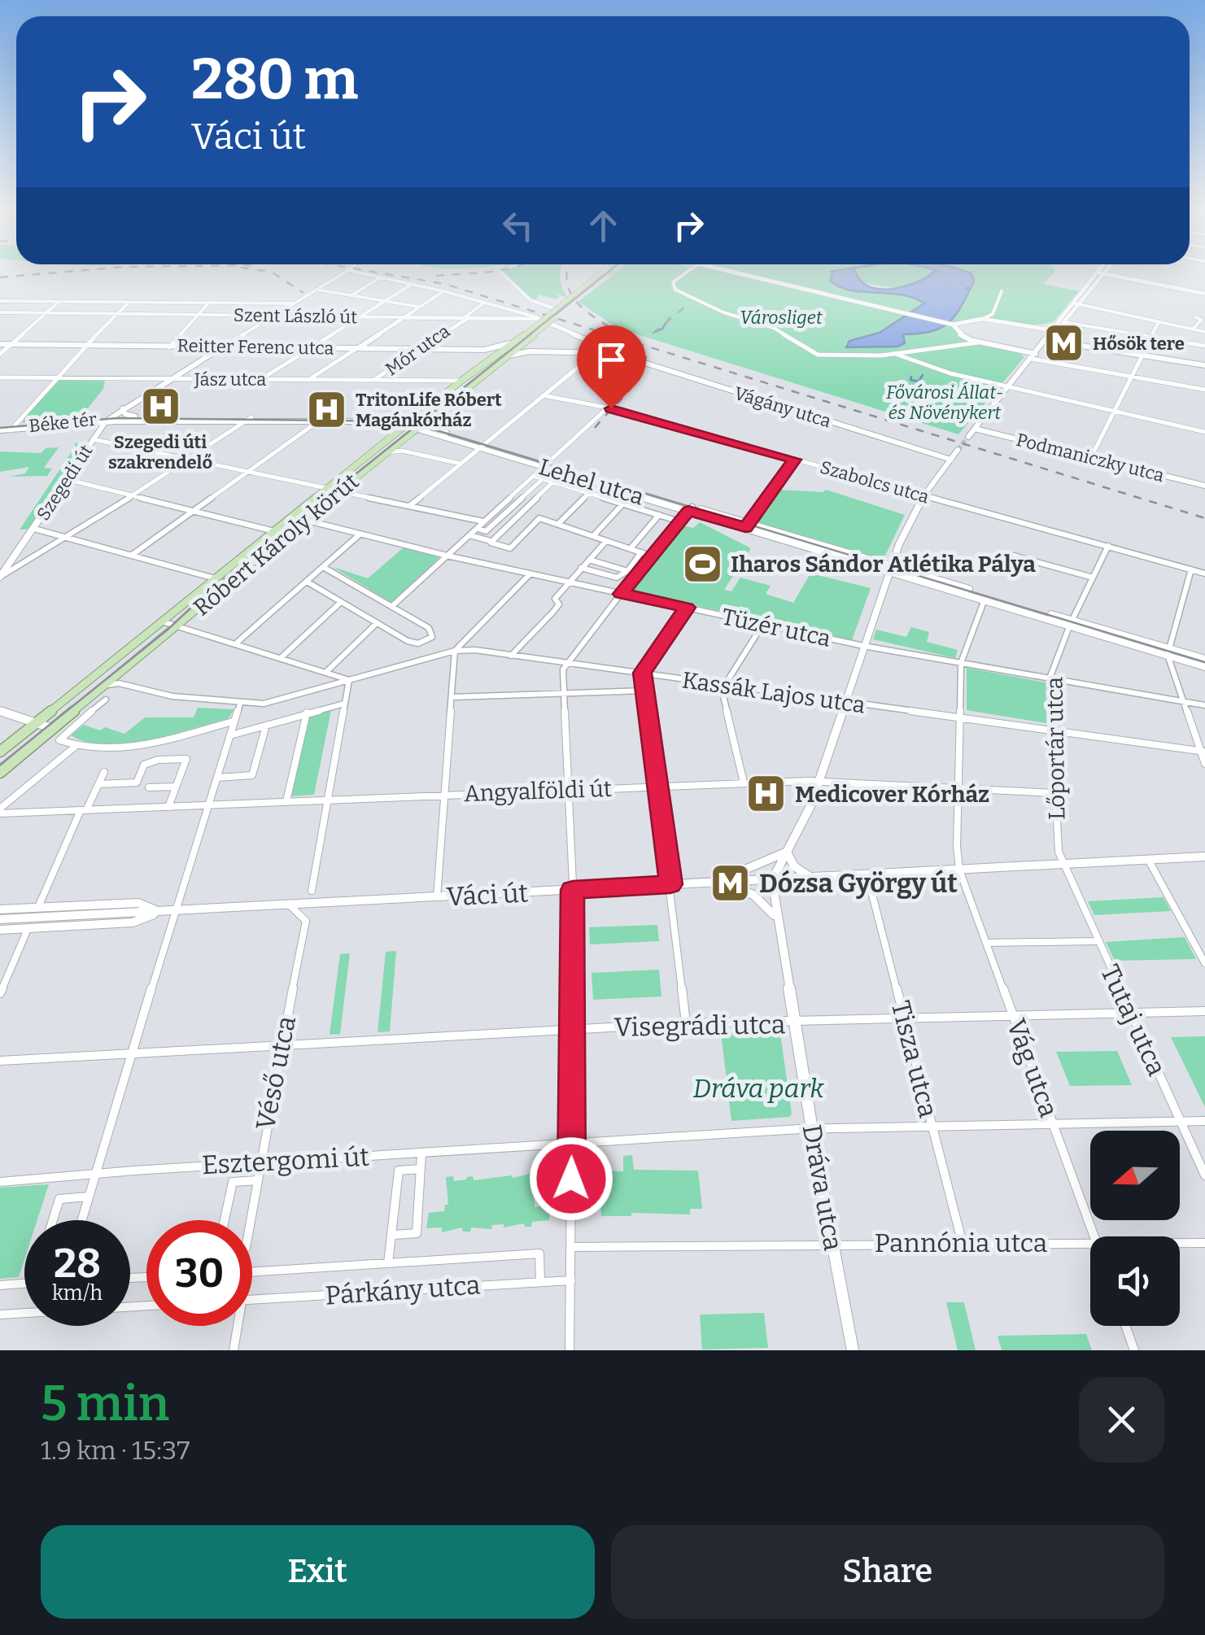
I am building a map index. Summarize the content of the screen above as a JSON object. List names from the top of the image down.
{
  "streets": {
    "main road": [
      "Szent László út",
      "Reitter Ferenc utca",
      "Mór utca",
      "Vágány utca",
      "Béke tér",
      "Podmaniczky utca",
      "Lehel utca",
      "Szegedi út",
      "Róbert Károly körút",
      "Váci út",
      "Dráva utca"
    ],
    "street": [
      "Jász utca",
      "Szabolcs utca",
      "Tüzér utca",
      "Kassák Lajos utca",
      "Lőportár utca",
      "Angyalföldi út",
      "Tutaj utca",
      "Visegrádi utca",
      "Tisza utca",
      "Vág utca",
      "Véső utca",
      "Esztergomi út",
      "Pannónia utca",
      "Párkány utca"
    ]
  },
  "crossings": [
    ["Szent László út", "Mór utca"],
    ["Szent László út", "Szegedi út"],
    ["Reitter Ferenc utca", "Mór utca"],
    ["Reitter Ferenc utca", "Szegedi út"],
    ["Reitter Ferenc utca", "Róbert Károly körút"],
    ["Mór utca", "Jász utca"],
    ["Jász utca", "Szegedi út"],
    ["Jász utca", "Róbert Károly körút"],
    ["Vágány utca", "Róbert Károly körút"],
    ["Béke tér", "Lehel utca"],
    ["Béke tér", "Szegedi út"],
    ["Lehel utca", "Szegedi út"],
    ["Lehel utca", "Róbert Károly körút"],
    ["Lehel utca", "Lőportár utca"],
    ["Lehel utca", "Vág utca"],
    ["Szabolcs utca", "Lőportár utca"],
    ["Róbert Károly körút", "Tüzér utca"],
    ["Róbert Károly körút", "Kassák Lajos utca"],
    ["Tüzér utca", "Lőportár utca"],
    ["Tüzér utca", "Vág utca"],
    ["Kassák Lajos utca", "Lőportár utca"],
    ["Kassák Lajos utca", "Vág utca"],
    ["Lőportár utca", "Angyalföldi út"],
    ["Lőportár utca", "Váci út"],
    ["Lőportár utca", "Tutaj utca"],
    ["Angyalföldi út", "Vág utca"],
    ["Váci út", "Tutaj utca"],
    ["Váci út", "Tisza utca"],
    ["Váci út", "Vág utca"],
    ["Váci út", "Véső utca"],
    ["Váci út", "Dráva utca"],
    ["Tutaj utca", "Visegrádi utca"],
    ["Tutaj utca", "Esztergomi út"],
    ["Visegrádi utca", "Tisza utca"],
    ["Visegrádi utca", "Vág utca"],
    ["Visegrádi utca", "Véső utca"],
    ["Visegrádi utca", "Dráva utca"],
    ["Tisza utca", "Esztergomi út"],
    ["Tisza utca", "Pannónia utca"],
    ["Vág utca", "Esztergomi út"],
    ["Véső utca", "Esztergomi út"],
    ["Esztergomi út", "Dráva utca"],
    ["Dráva utca", "Pannónia utca"]
  ],
  "parks": ["Városliget", "Fővárosi Állat- és Növénykert", "Dráva park"],
  "places": {
    "metro station": ["Hősök tere", "Dózsa György út"],
    "hospital": ["Szegedi úti szakrendelő", "TritonLife Róbert Magánkórház", "Medicover Kórház"],
    "sports": ["Iharos Sándor Atlétika Pálya"]
  },
  "north": "left",
  "page": {
    "turn": ["280 m", "Váci út"],
    "speed": "28 km/h",
    "limit": "30",
    "heading": ["5 min", "1.9 km · 15:37"],
    "buttons": ["Exit", "Share"]
  }
}
